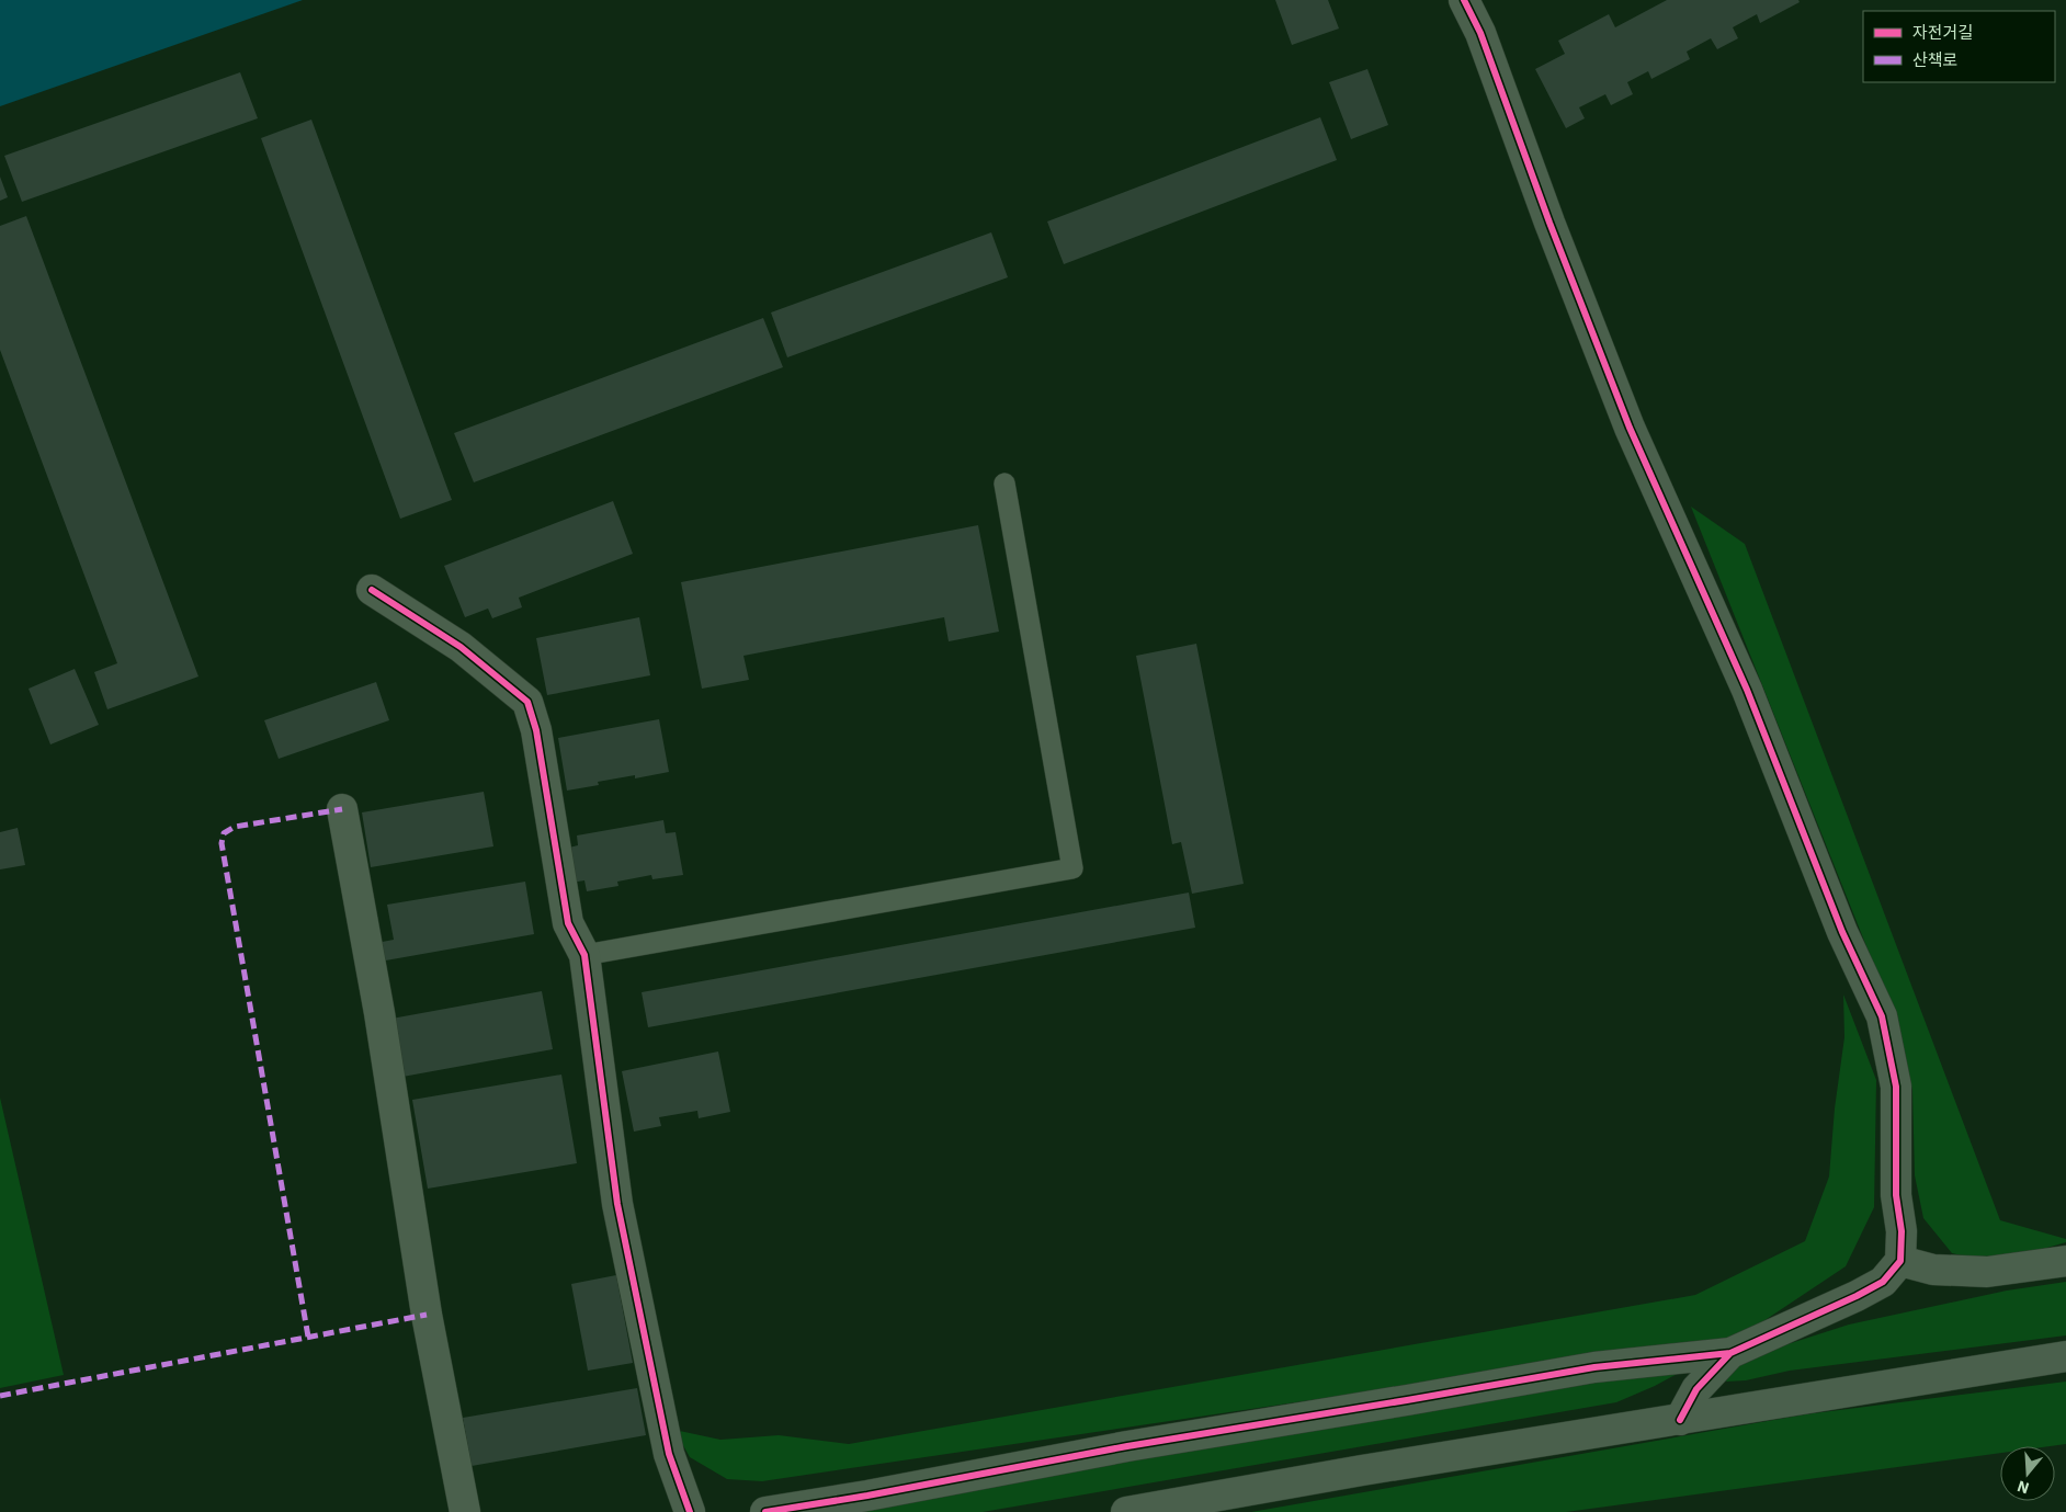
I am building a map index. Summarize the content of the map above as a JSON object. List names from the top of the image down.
{
  "legend": ["자전거길", "산책로"],
  "north": "bottom"
}
